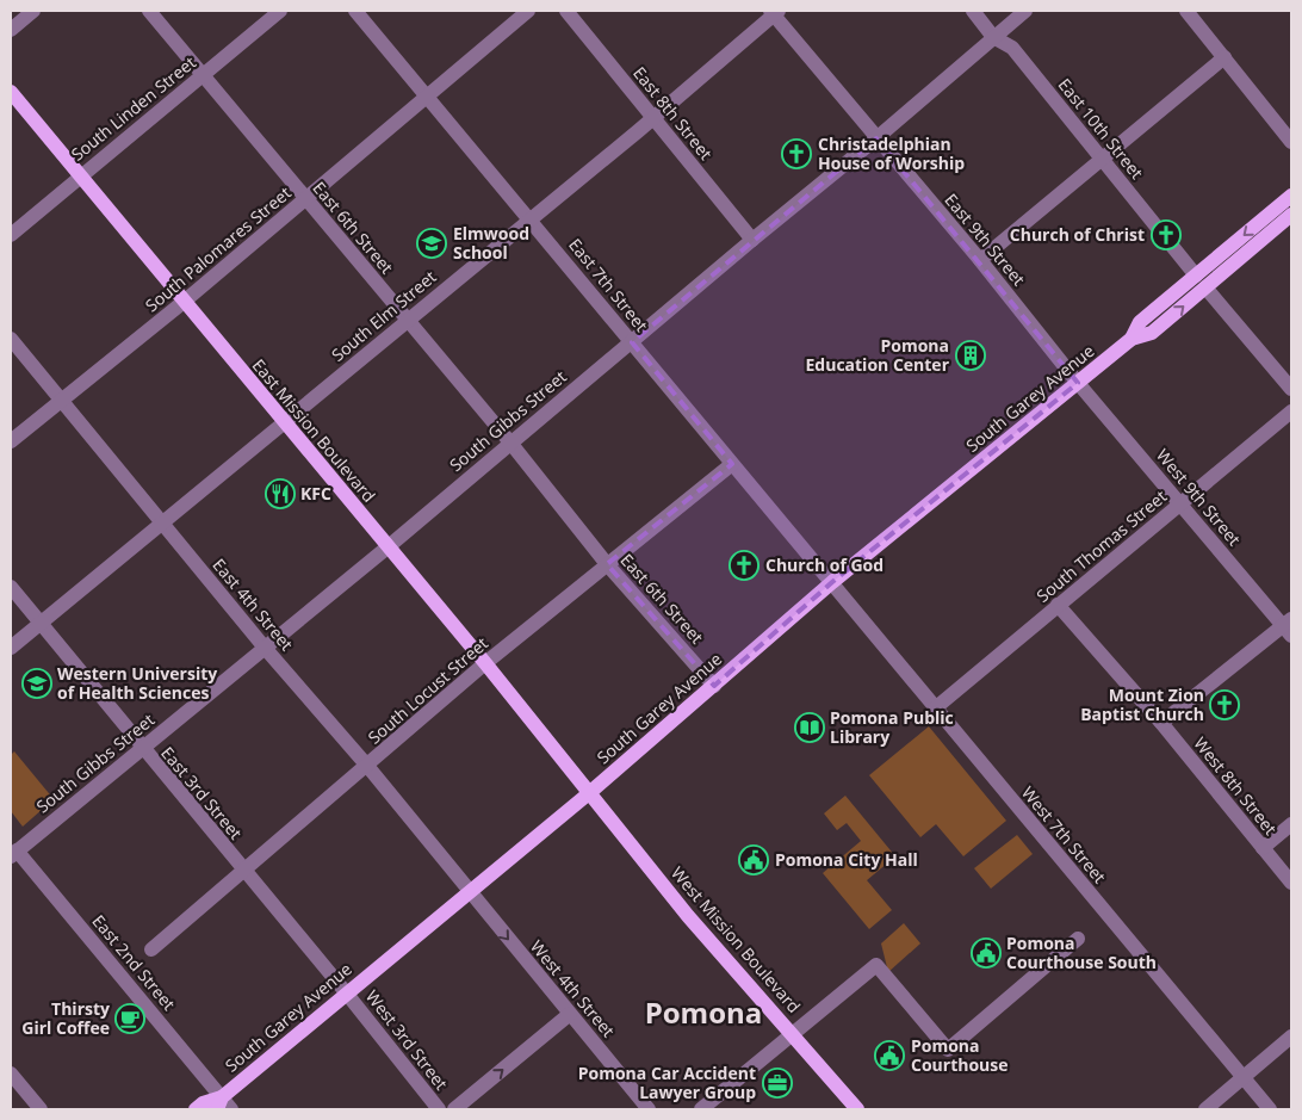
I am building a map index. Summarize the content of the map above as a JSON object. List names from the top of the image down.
{
  "streets": {
    "main road": ["South Garey Avenue", "East Mission Boulevard", "West Mission Boulevard"],
    "street": [
      "South Linden Street",
      "East 8th Street",
      "East 10th Street",
      "East 6th Street",
      "East 9th Street",
      "South Palomares Street",
      "East 7th Street",
      "South Elm Street",
      "South Gibbs Street",
      "West 9th Street",
      "South Thomas Street",
      "East 4th Street",
      "South Locust Street",
      "West 8th Street",
      "East 3rd Street",
      "West 7th Street",
      "East 2nd Street",
      "West 4th Street",
      "West 3rd Street"
    ]
  },
  "crossings": [
    ["South Linden Street", "East 6th Street"],
    ["South Linden Street", "East Mission Boulevard"],
    ["East 8th Street", "South Elm Street"],
    ["East 8th Street", "South Gibbs Street"],
    ["East 10th Street", "South Garey Avenue"],
    ["East 10th Street", "South Gibbs Street"],
    ["East 6th Street", "South Palomares Street"],
    ["East 6th Street", "South Elm Street"],
    ["East 6th Street", "South Garey Avenue"],
    ["East 6th Street", "South Gibbs Street"],
    ["East 6th Street", "South Locust Street"],
    ["East 9th Street", "South Elm Street"],
    ["East 9th Street", "South Garey Avenue"],
    ["East 9th Street", "South Gibbs Street"],
    ["East 9th Street", "West 9th Street"],
    ["South Palomares Street", "East 7th Street"],
    ["South Palomares Street", "East Mission Boulevard"],
    ["South Palomares Street", "East 4th Street"],
    ["East 7th Street", "South Elm Street"],
    ["East 7th Street", "South Garey Avenue"],
    ["East 7th Street", "South Gibbs Street"],
    ["East 7th Street", "South Locust Street"],
    ["East 7th Street", "West 7th Street"],
    ["South Elm Street", "East Mission Boulevard"],
    ["South Elm Street", "East 4th Street"],
    ["South Elm Street", "East 3rd Street"],
    ["South Garey Avenue", "East Mission Boulevard"],
    ["South Garey Avenue", "West 9th Street"],
    ["South Garey Avenue", "East 4th Street"],
    ["South Garey Avenue", "East 3rd Street"],
    ["South Garey Avenue", "West 7th Street"],
    ["South Garey Avenue", "West Mission Boulevard"],
    ["South Garey Avenue", "East 2nd Street"],
    ["South Garey Avenue", "West 4th Street"],
    ["South Garey Avenue", "West 3rd Street"],
    ["South Gibbs Street", "East Mission Boulevard"],
    ["South Gibbs Street", "East 4th Street"],
    ["South Gibbs Street", "East 3rd Street"],
    ["South Gibbs Street", "East 2nd Street"],
    ["East Mission Boulevard", "South Locust Street"],
    ["East Mission Boulevard", "West Mission Boulevard"],
    ["West 9th Street", "South Thomas Street"],
    ["South Thomas Street", "West 8th Street"],
    ["South Thomas Street", "West 7th Street"],
    ["East 4th Street", "South Locust Street"],
    ["East 4th Street", "West 4th Street"],
    ["South Locust Street", "East 3rd Street"],
    ["East 3rd Street", "West 3rd Street"]
  ],
  "one_way": ["West 4th Street"],
  "districts": ["Pomona"],
  "places": {
    "church": [
      "Christadelphian House of Worship",
      "Church of Christ",
      "Church of God",
      "Mount Zion Baptist Church"
    ],
    "school or university": ["Elmwood School", "Western University of Health Sciences"],
    "building": ["Pomona Education Center"],
    "restaurant": ["KFC"],
    "library": ["Pomona Public Library"],
    "public building": ["Pomona City Hall", "Pomona Courthouse South", "Pomona Courthouse"],
    "cafe": ["Thirsty Girl Coffee"],
    "office": ["Pomona Car Accident Lawyer Group"]
  }
}
